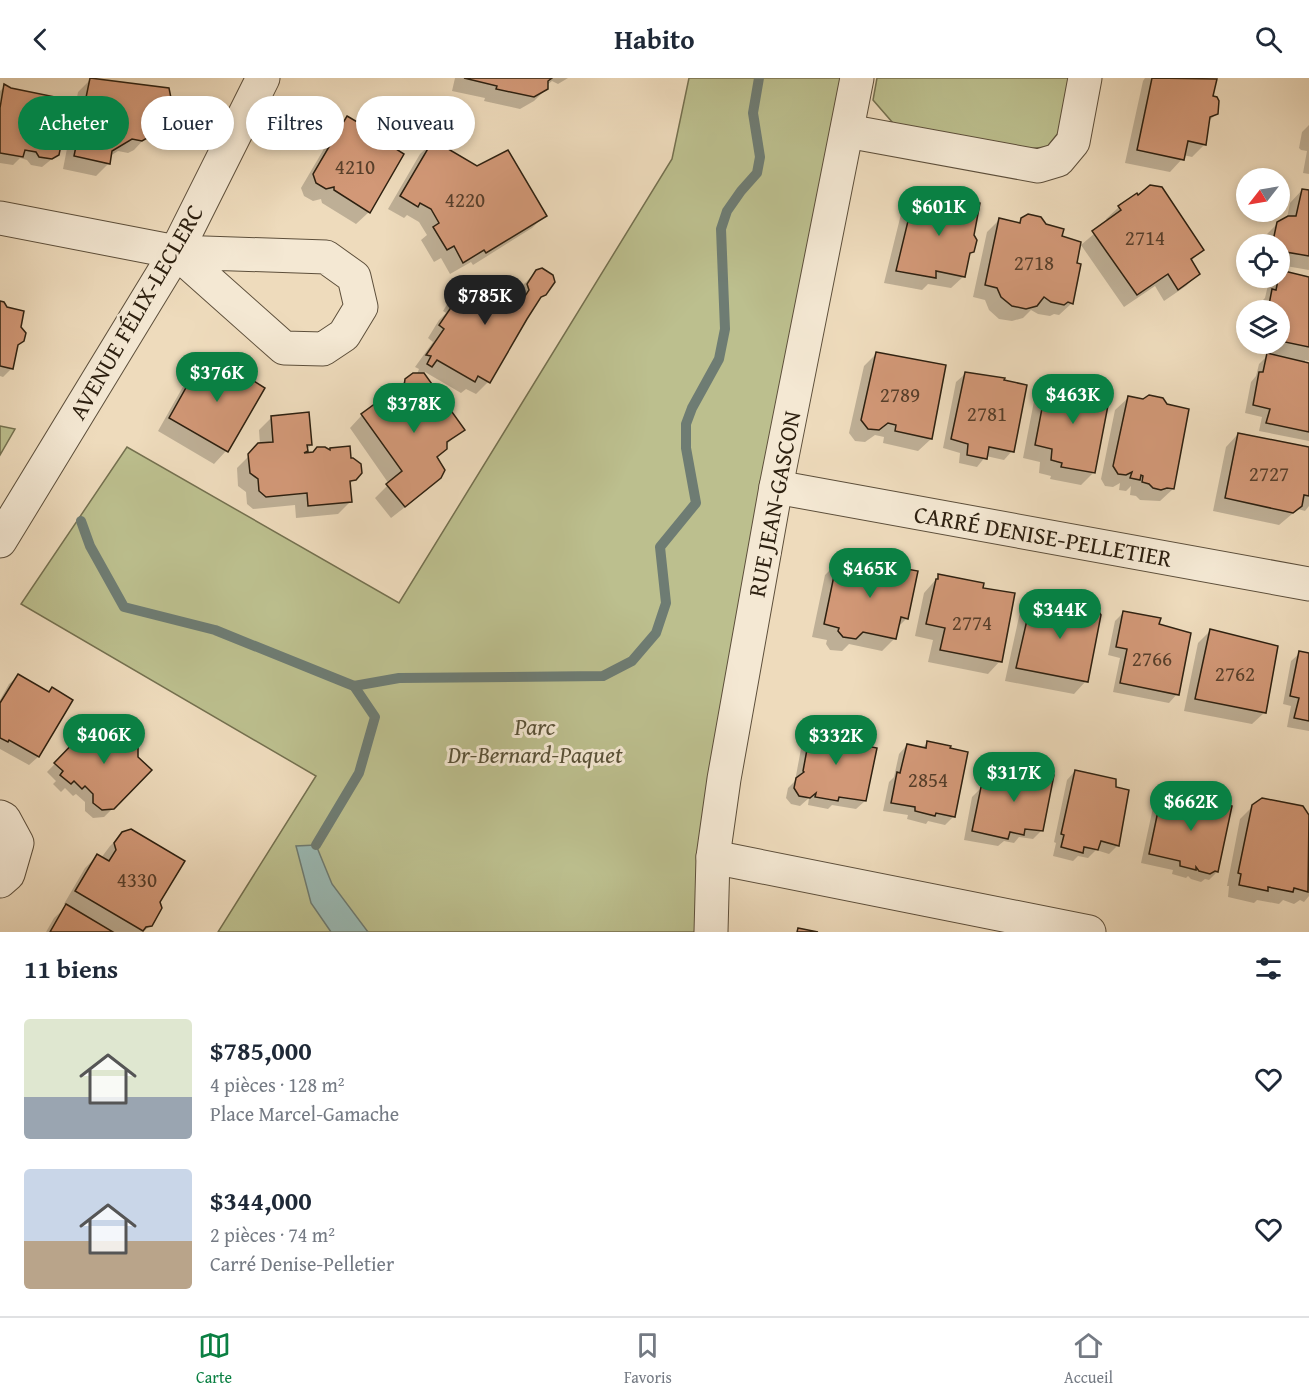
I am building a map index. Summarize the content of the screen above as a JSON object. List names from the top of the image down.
{
  "streets": {
    "street": ["AVENUE FÉLIX-LECLERC", "RUE JEAN-GASCON", "CARRÉ DENISE-PELLETIER"]
  },
  "crossings": [
    ["RUE JEAN-GASCON", "CARRÉ DENISE-PELLETIER"]
  ],
  "parks": ["Parc Dr-Bernard-Paquet"],
  "house_numbers": [
    "4210",
    "4220",
    "2714",
    "2718",
    "2789",
    "2781",
    "2727",
    "2774",
    "2766",
    "2762",
    "2854",
    "4330"
  ],
  "north": "bottom left",
  "page": {
    "header": "Habito",
    "chip": [
      "Acheter",
      "Louer",
      "Filtres",
      "Nouveau"
    ],
    "price": [
      "$601K",
      "$785K",
      "$376K",
      "$463K",
      "$378K",
      "$465K",
      "$344K",
      "$406K",
      "$332K",
      "$317K",
      "$662K"
    ],
    "heading": "11 biens",
    "list": [
      {
        "name": "$785,000",
        "note": "4 pièces · 128 m² · Place Marcel-Gamache"
      },
      {
        "name": "$344,000",
        "note": "2 pièces · 74 m² · Carré Denise-Pelletier"
      }
    ],
    "tabs": ["Carte", "Favoris", "Accueil"]
  }
}
